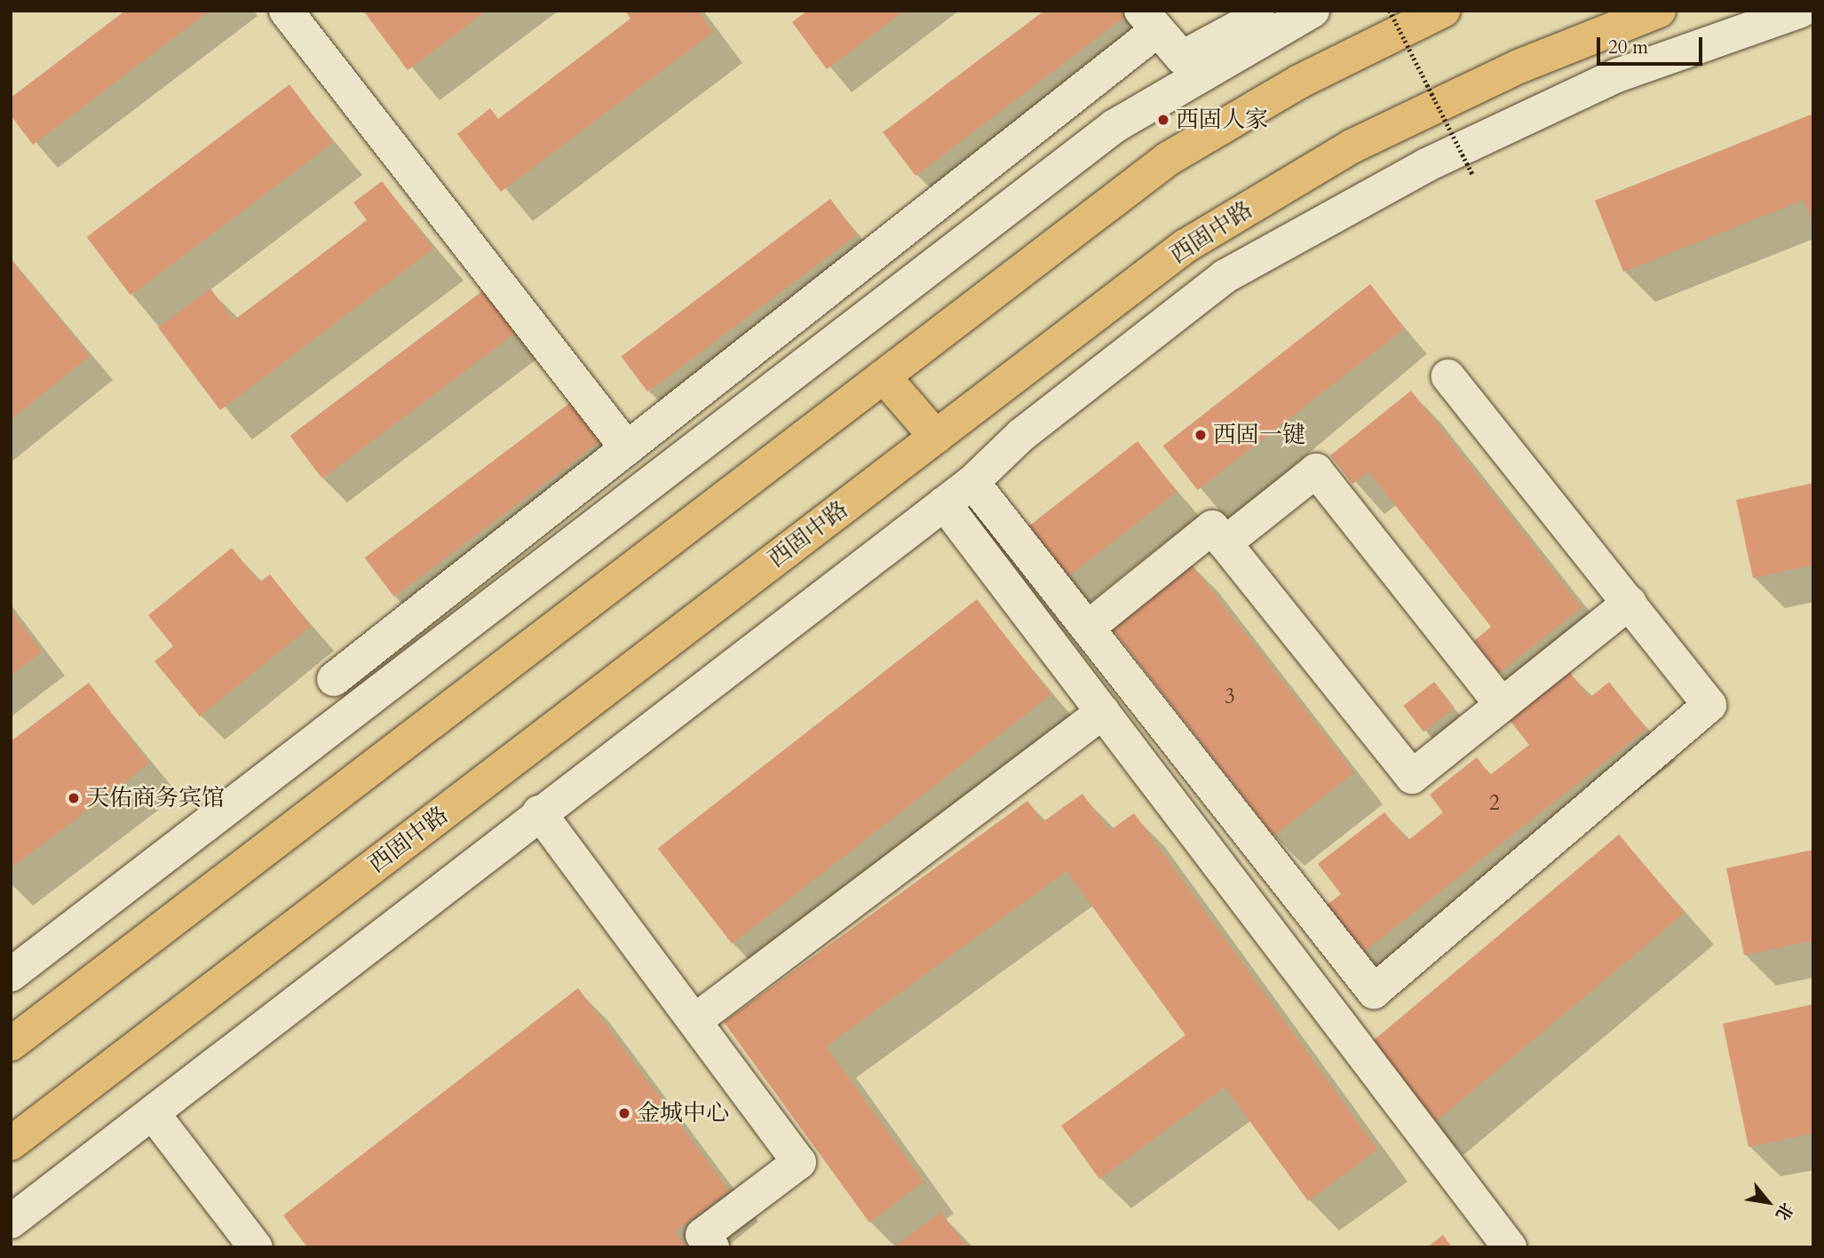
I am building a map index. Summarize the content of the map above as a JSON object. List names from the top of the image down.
{
  "streets": {
    "main road": ["西固中路"]
  },
  "places": [
    "西固人家",
    "西固一键",
    "天佑商务宾馆",
    "金城中心"
  ],
  "house_numbers": ["3", "2"],
  "scale_bar": "20 m",
  "north": "bottom right"
}
